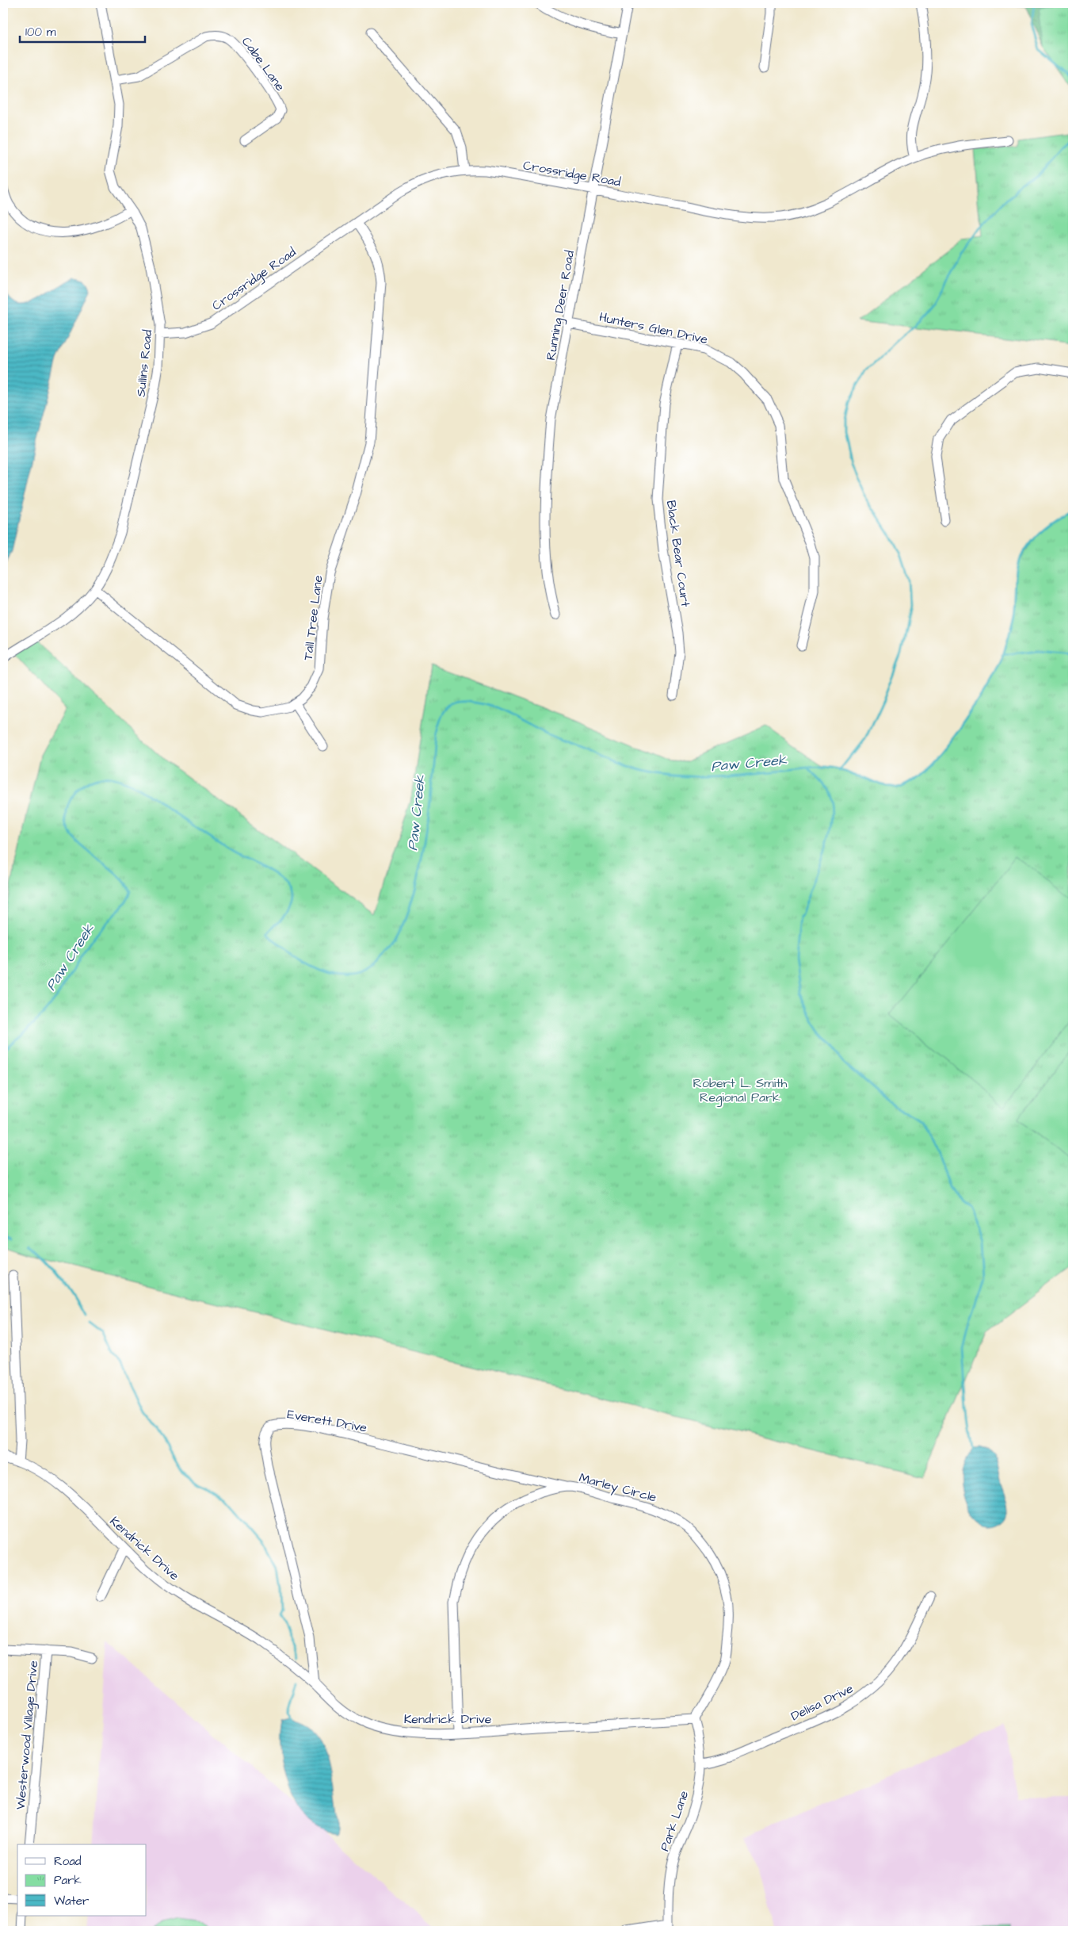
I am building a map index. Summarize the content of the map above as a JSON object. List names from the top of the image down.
{
  "streets": {
    "street": [
      "Cabe Lane",
      "Crossridge Road",
      "Running Deer Road",
      "Hunters Glen Drive",
      "Sullins Road",
      "Black Bear Court",
      "Tall Tree Lane",
      "Everett Drive",
      "Marley Circle",
      "Kendrick Drive",
      "Delisa Drive",
      "Westerwood Village Drive",
      "Park Lane"
    ]
  },
  "crossings": [
    ["Cabe Lane", "Sullins Road"],
    ["Crossridge Road", "Running Deer Road"],
    ["Crossridge Road", "Sullins Road"],
    ["Crossridge Road", "Tall Tree Lane"],
    ["Running Deer Road", "Hunters Glen Drive"],
    ["Hunters Glen Drive", "Black Bear Court"],
    ["Sullins Road", "Tall Tree Lane"],
    ["Everett Drive", "Marley Circle"],
    ["Everett Drive", "Kendrick Drive"],
    ["Marley Circle", "Kendrick Drive"],
    ["Marley Circle", "Park Lane"],
    ["Kendrick Drive", "Park Lane"],
    ["Delisa Drive", "Park Lane"]
  ],
  "water": ["Paw Creek"],
  "parks": ["Robert L. Smith Regional Park"],
  "legend": ["Road", "Park", "Water"],
  "scale_bar": "100 m"
}
